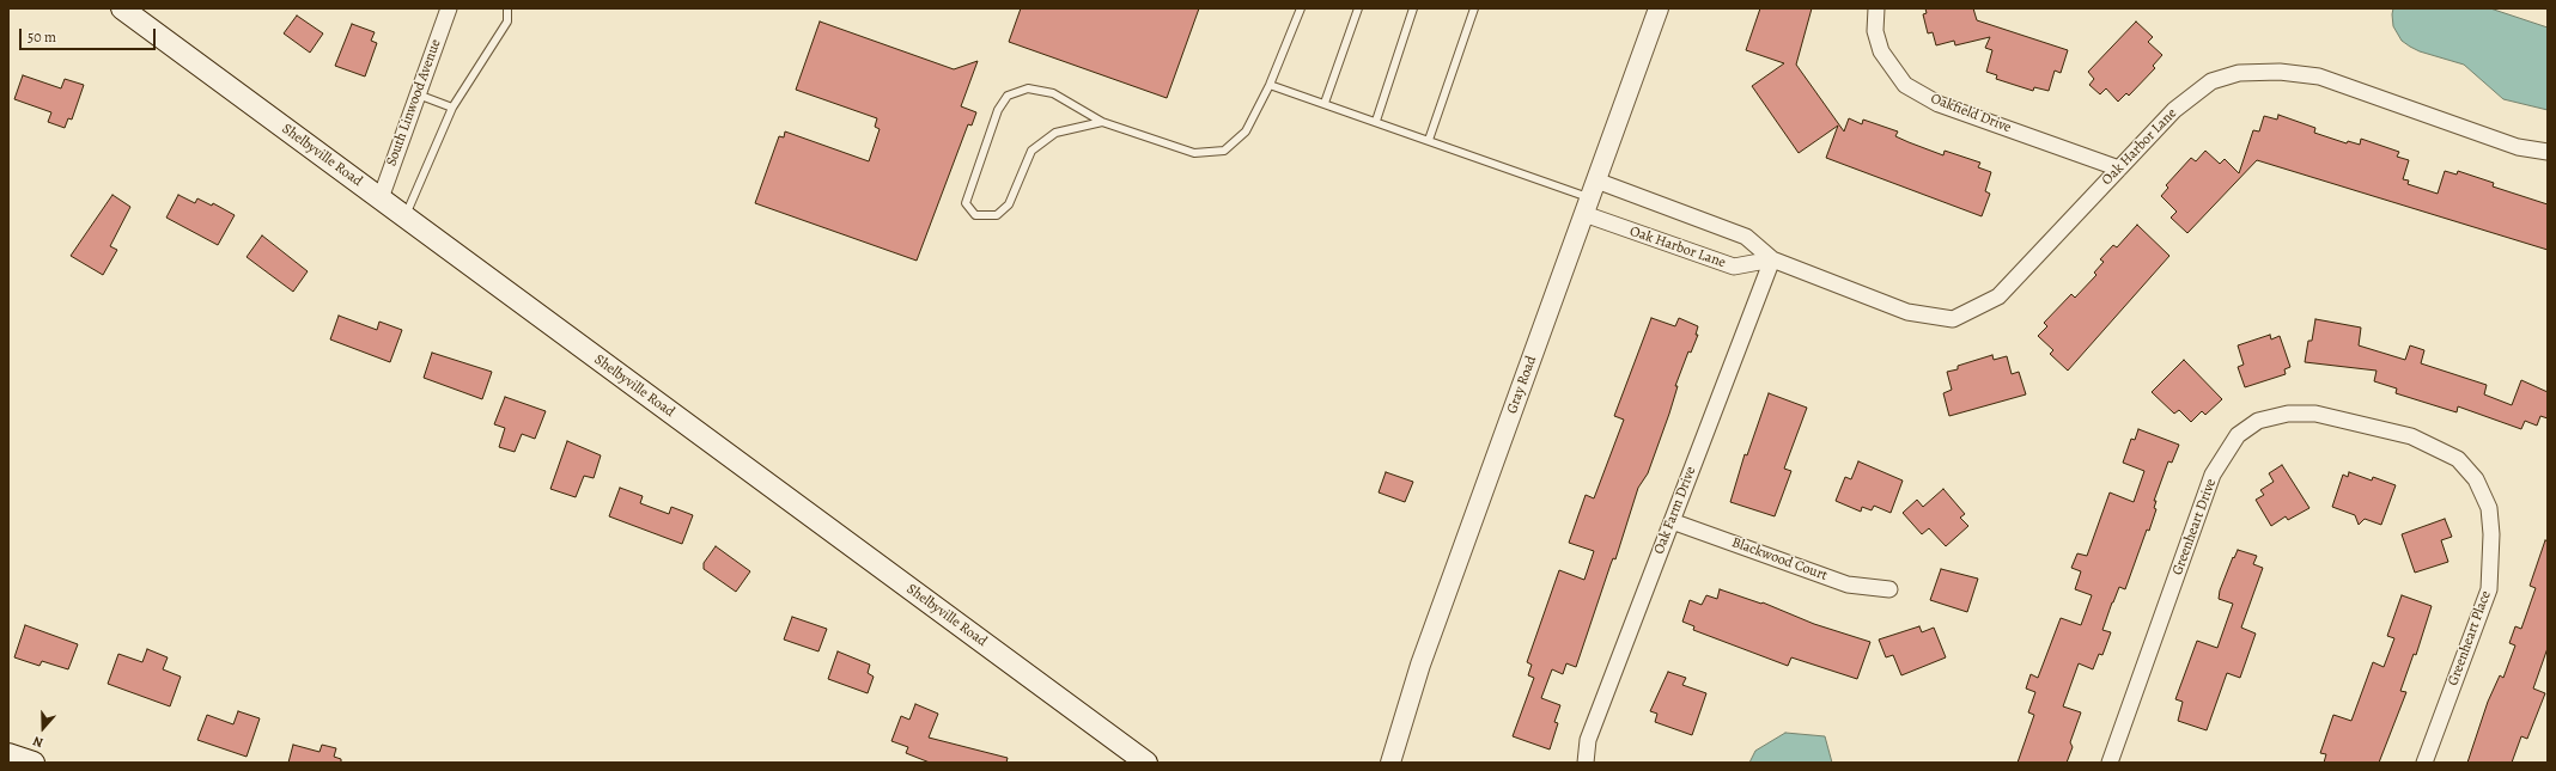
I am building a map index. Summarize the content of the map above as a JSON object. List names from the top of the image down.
{
  "streets": {
    "main road": ["Shelbyville Road"],
    "street": [
      "South Linwood Avenue",
      "Oakfield Drive",
      "Oak Harbor Lane",
      "Gray Road",
      "Oak Farm Drive",
      "Greenheart Drive",
      "Blackwood Court",
      "Greenheart Place"
    ]
  },
  "crossings": [
    ["South Linwood Avenue", "Shelbyville Road"],
    ["Oakfield Drive", "Oak Harbor Lane"],
    ["Oak Harbor Lane", "Gray Road"],
    ["Oak Harbor Lane", "Oak Farm Drive"],
    ["Oak Farm Drive", "Blackwood Court"],
    ["Greenheart Drive", "Greenheart Place"]
  ],
  "scale_bar": "50 m",
  "north": "bottom"
}
